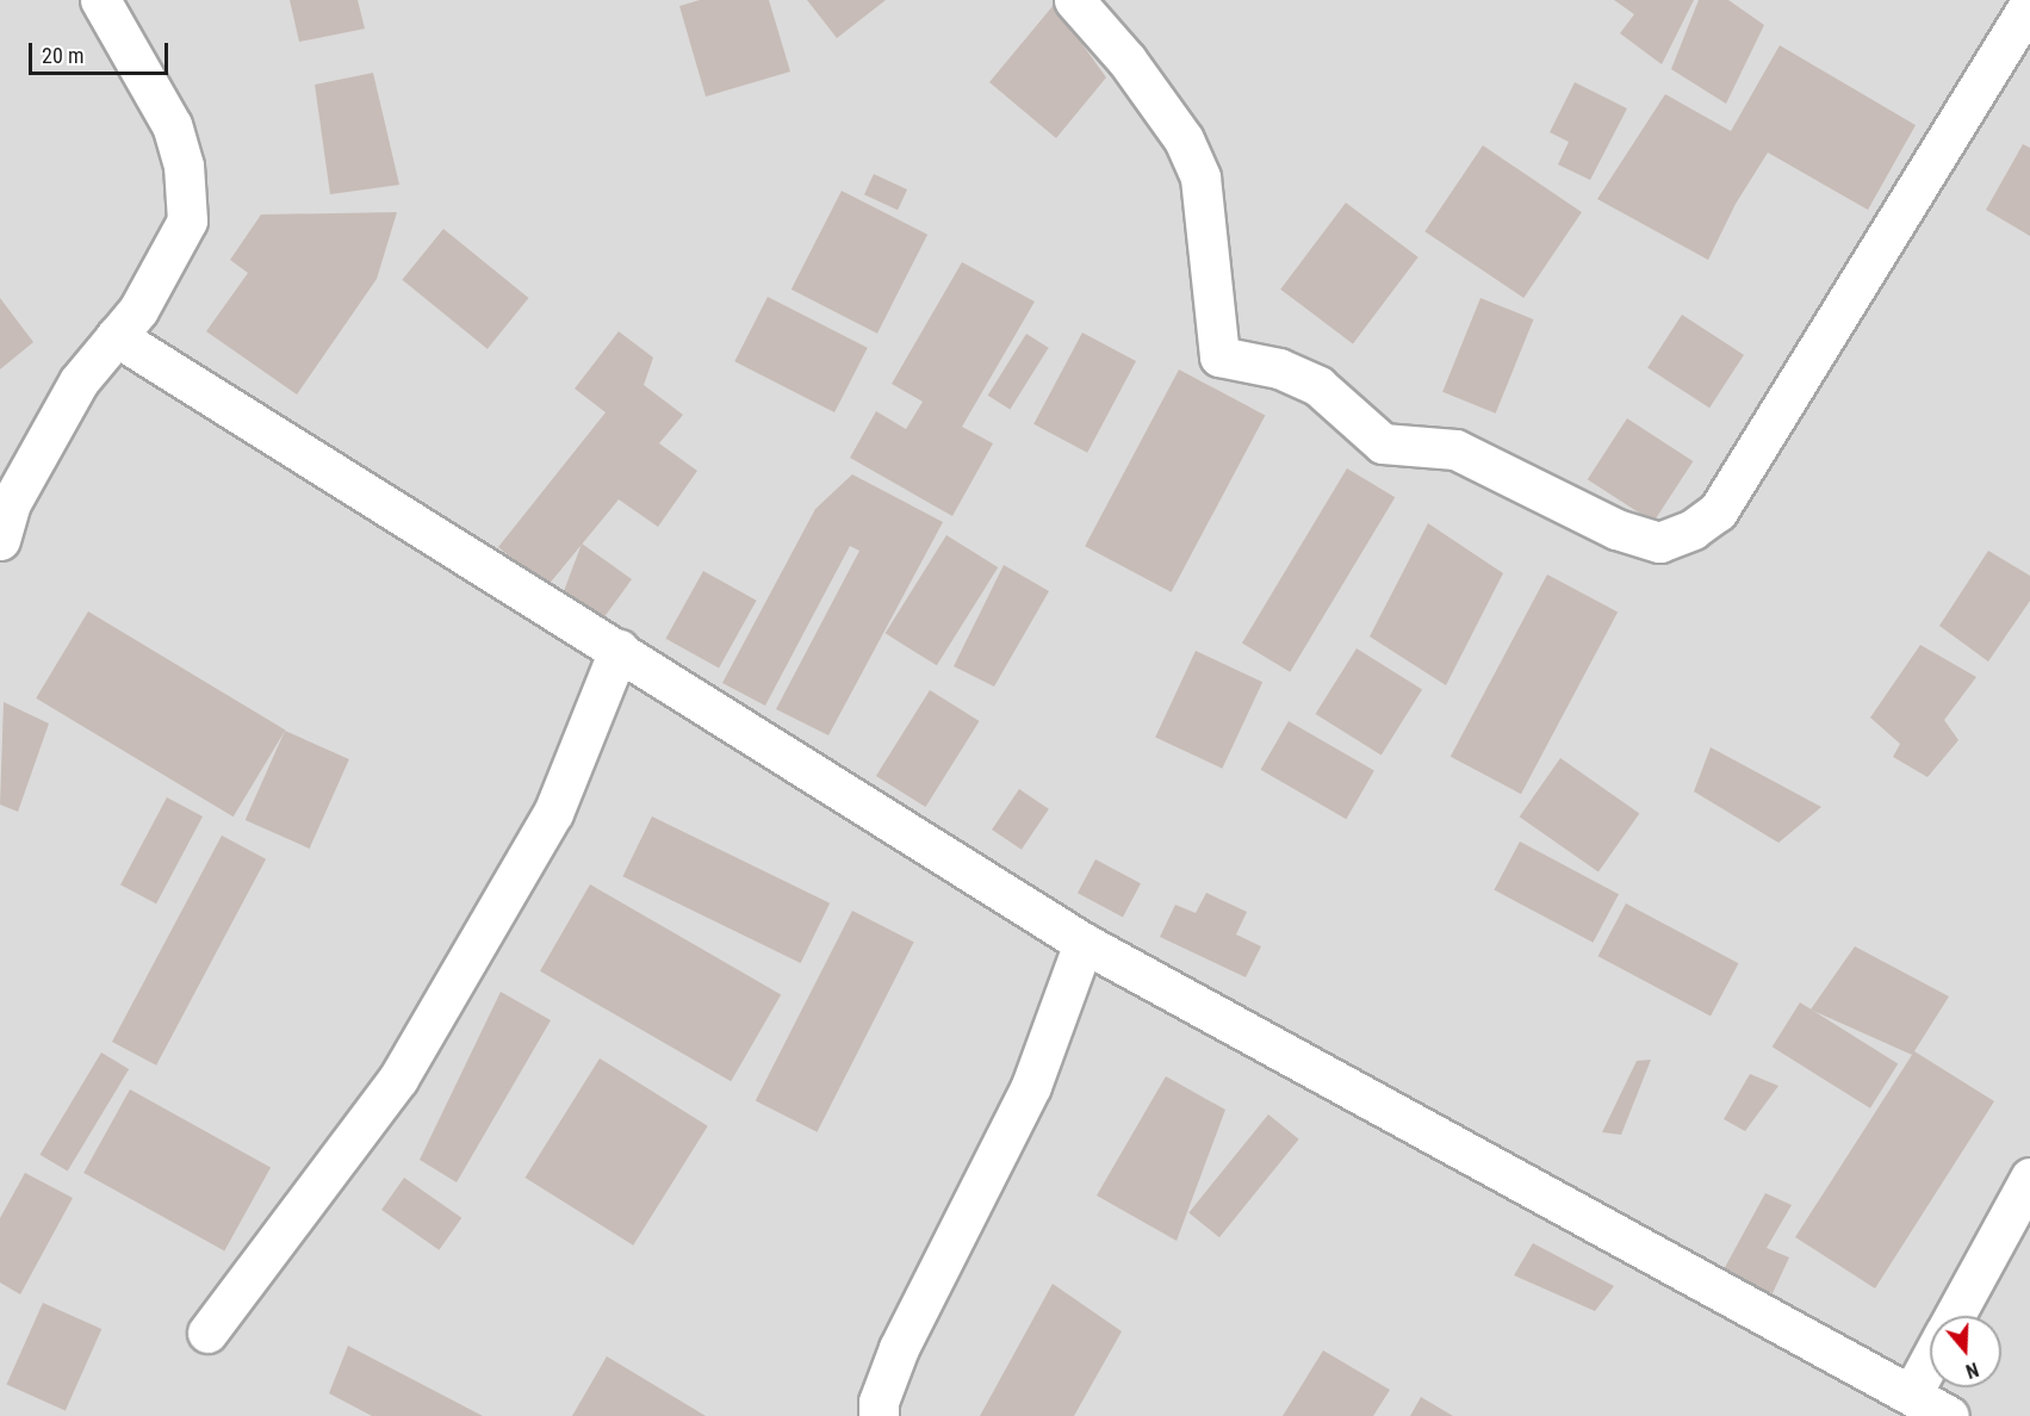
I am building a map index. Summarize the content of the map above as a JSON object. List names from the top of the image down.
{
  "scale_bar": "20 m",
  "north": "bottom"
}
